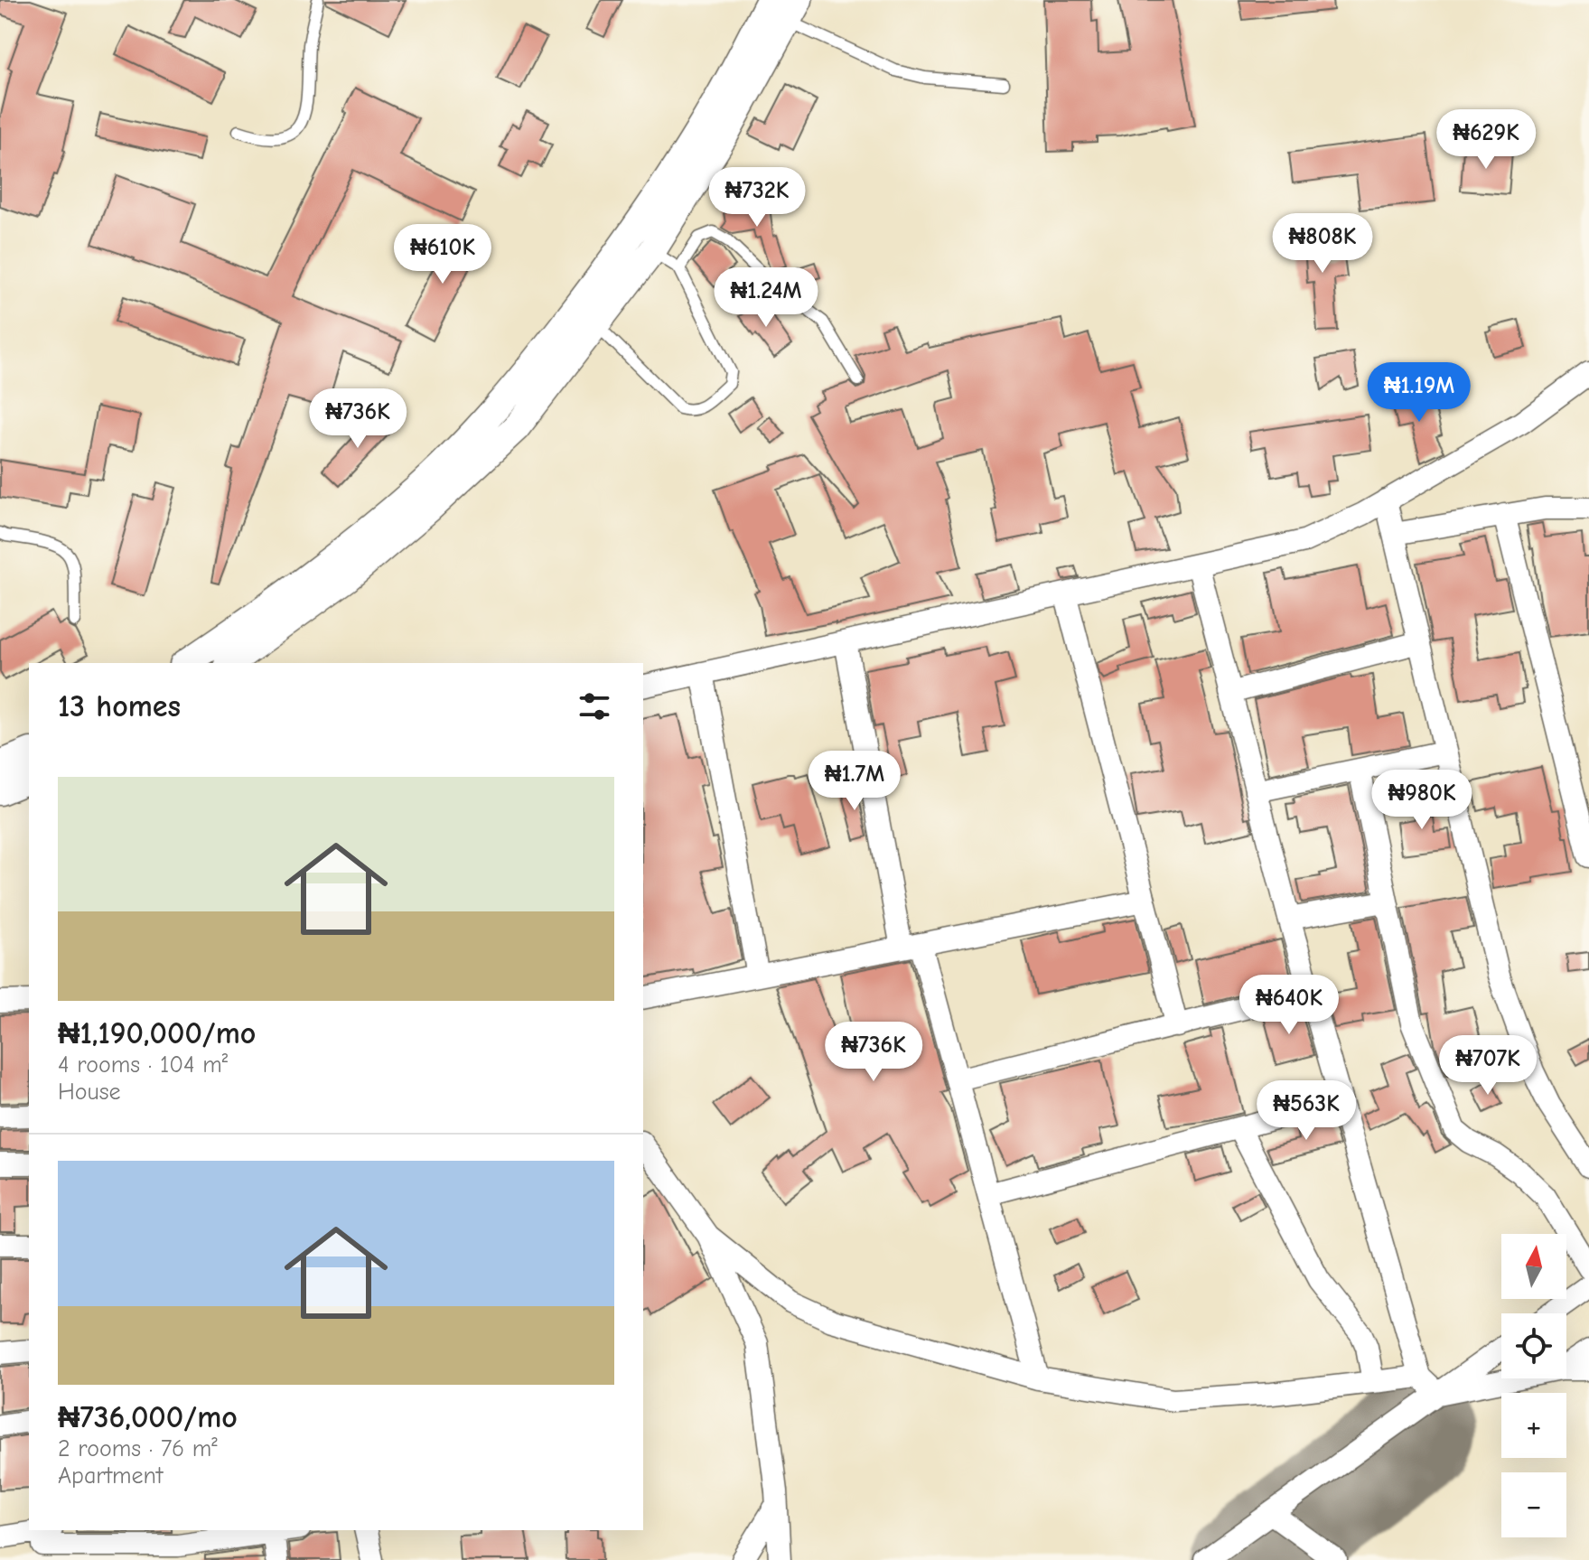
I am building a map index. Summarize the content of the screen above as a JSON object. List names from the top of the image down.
{
  "north": "top",
  "page": {
    "price": [
      "₦629K",
      "₦732K",
      "₦808K",
      "₦610K",
      "₦1.24M",
      "₦1.19M",
      "₦736K",
      "₦1.7M",
      "₦980K",
      "₦640K",
      "₦736K",
      "₦707K",
      "₦563K"
    ],
    "heading": "13 homes",
    "list": [
      {
        "name": "₦1,190,000/mo",
        "note": "4 rooms · 104 m² · House"
      },
      {
        "name": "₦736,000/mo",
        "note": "2 rooms · 76 m² · Apartment"
      }
    ],
    "map_buttons": ["+", "−"]
  }
}
